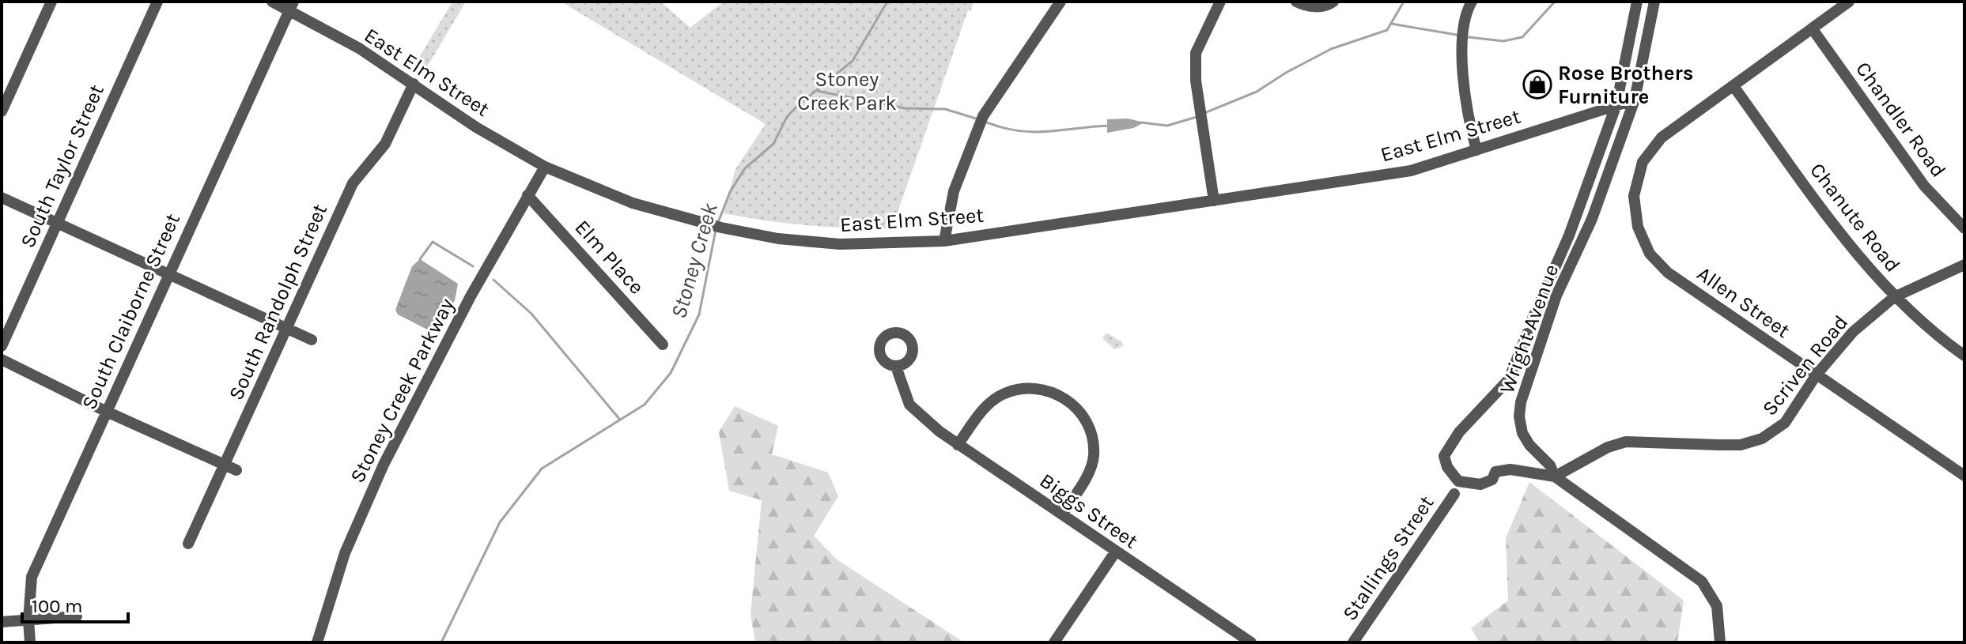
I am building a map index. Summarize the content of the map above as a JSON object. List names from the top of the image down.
{
  "streets": {
    "street": [
      "East Elm Street",
      "Chandler Road",
      "South Taylor Street",
      "Chanute Road",
      "Elm Place",
      "South Randolph Street",
      "Allen Street",
      "South Claiborne Street",
      "Wright Avenue",
      "Scriven Road",
      "Stoney Creek Parkway",
      "Biggs Street",
      "Stallings Street"
    ]
  },
  "crossings": [
    ["East Elm Street", "South Randolph Street"],
    ["East Elm Street", "South Claiborne Street"],
    ["East Elm Street", "Wright Avenue"],
    ["East Elm Street", "Stoney Creek Parkway"],
    ["Chanute Road", "Allen Street"],
    ["Chanute Road", "Scriven Road"],
    ["Elm Place", "Stoney Creek Parkway"],
    ["Allen Street", "Scriven Road"],
    ["Wright Avenue", "Scriven Road"]
  ],
  "water": ["Stoney Creek"],
  "parks": ["Stoney Creek Park"],
  "places": {
    "shop": ["Rose Brothers Furniture"]
  },
  "scale_bar": "100 m"
}
